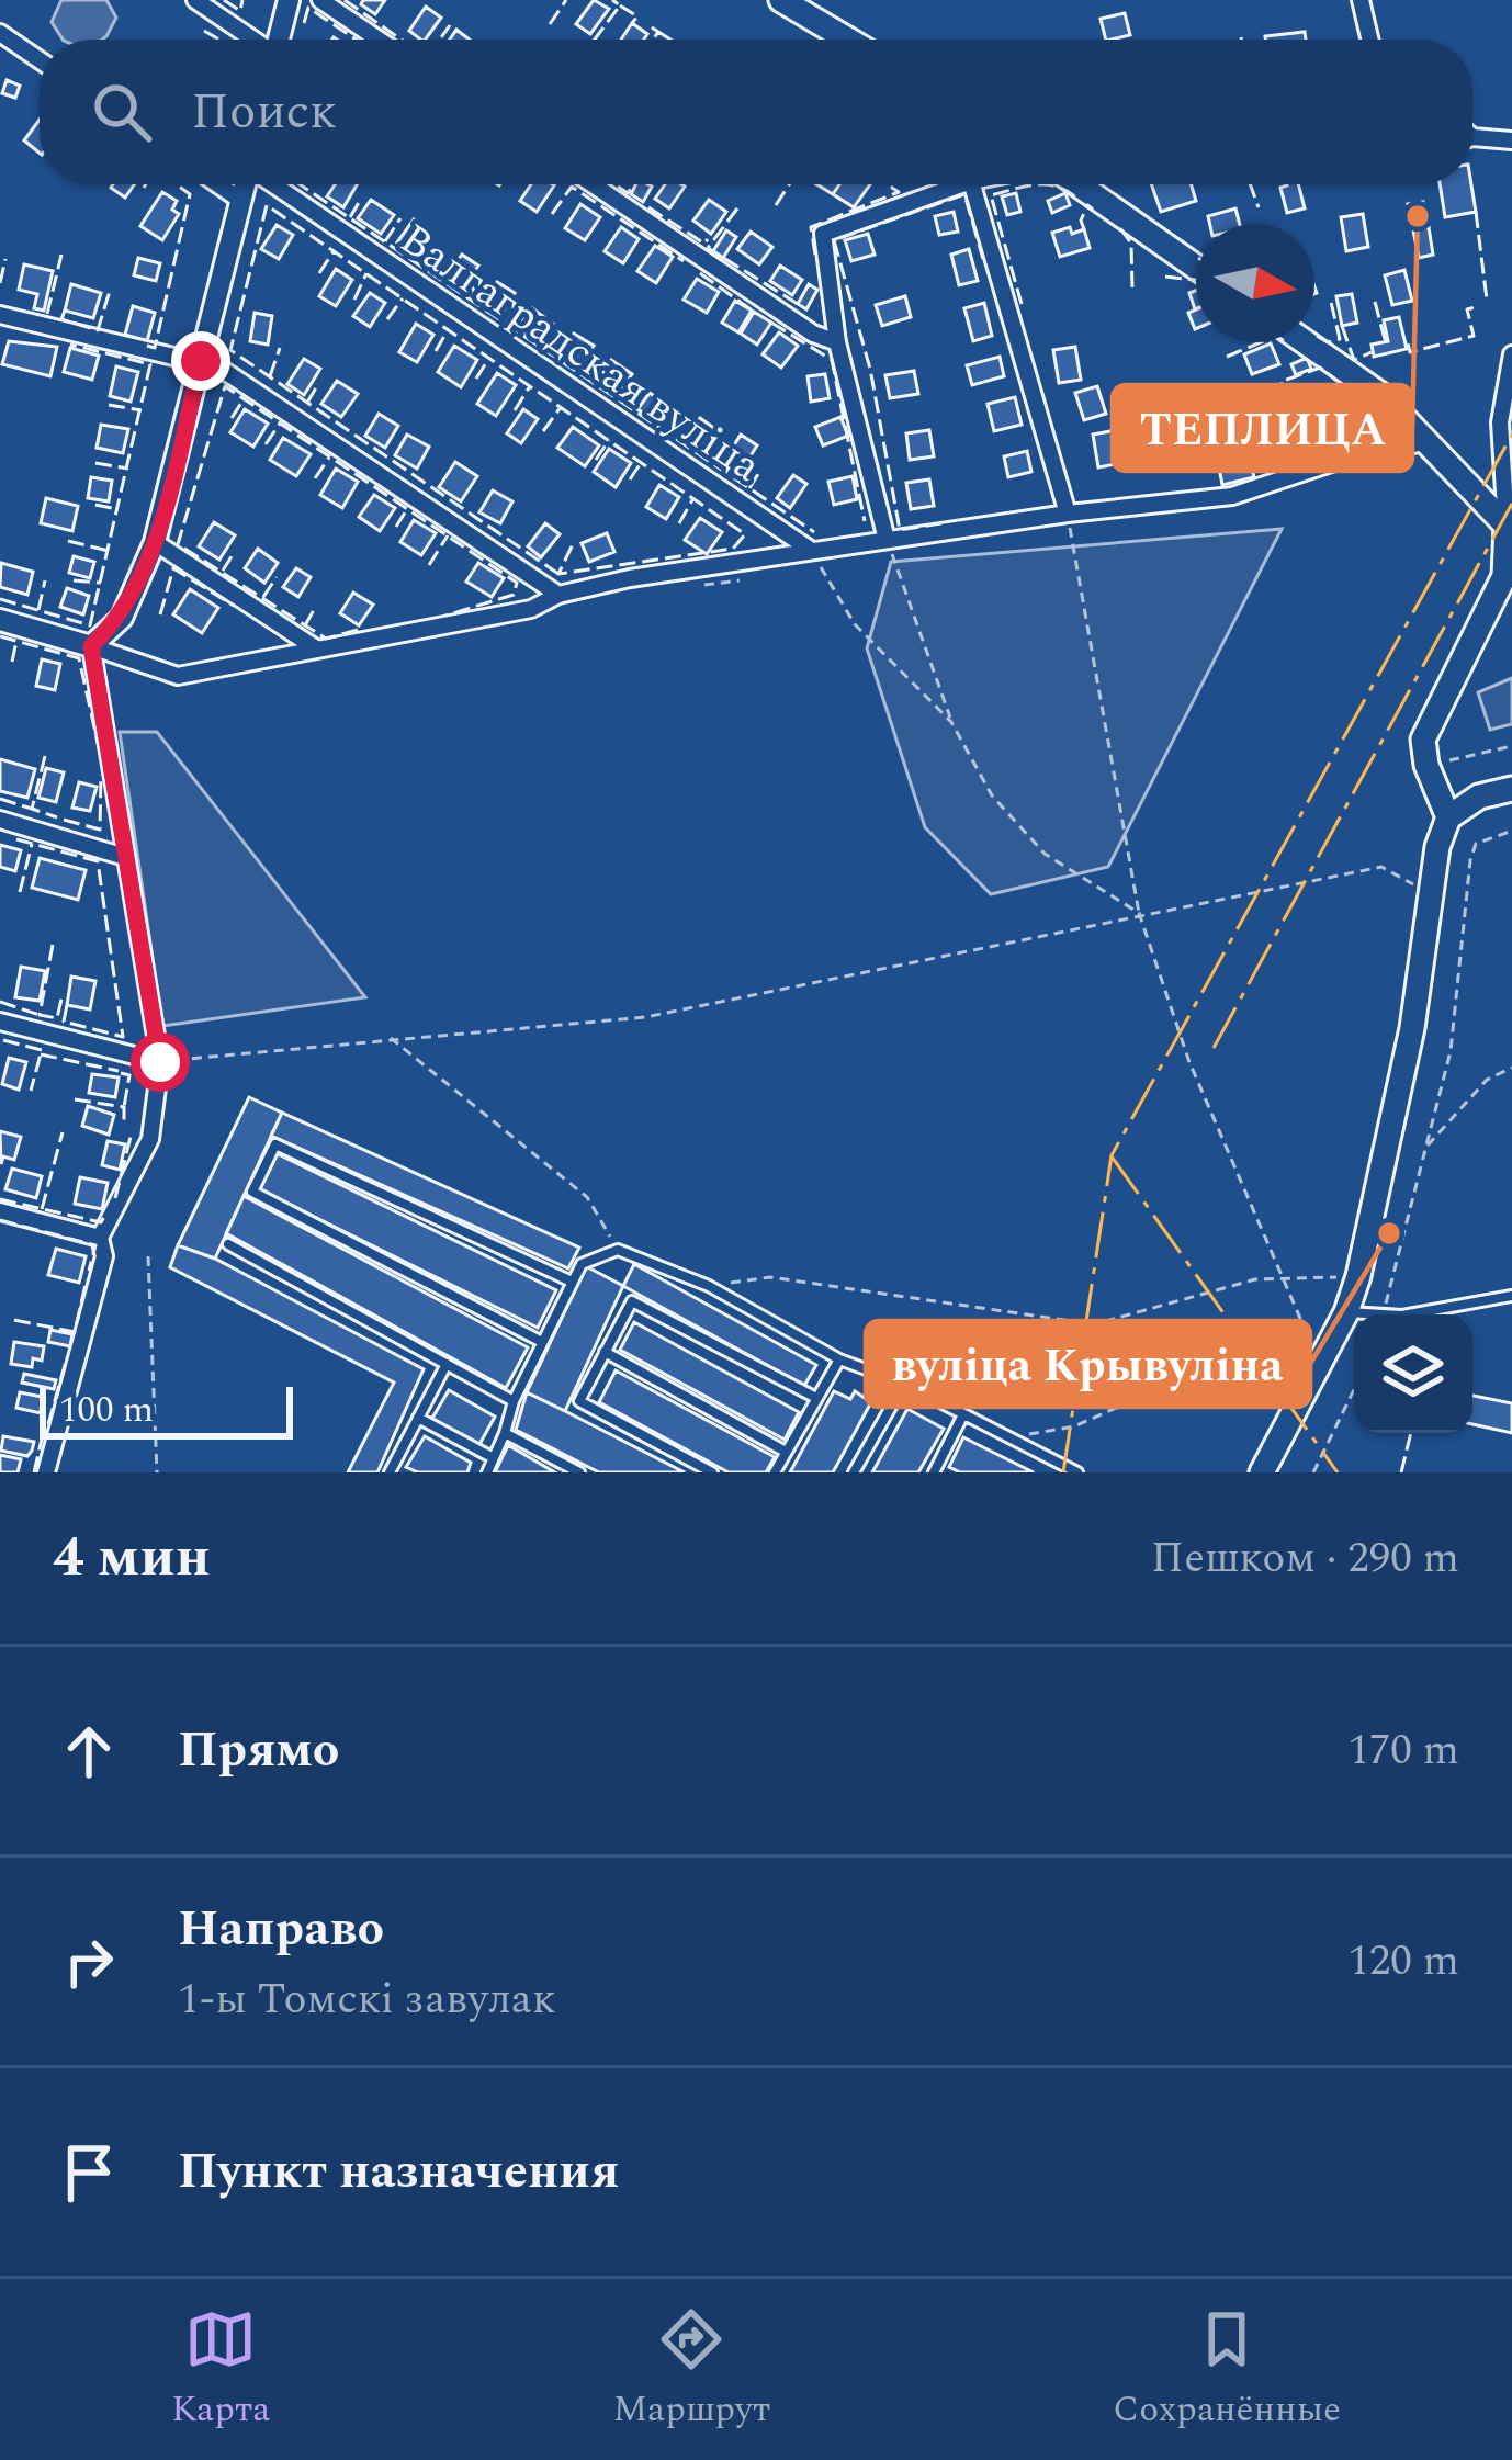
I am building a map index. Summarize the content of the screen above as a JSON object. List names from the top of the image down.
{
  "streets": {
    "street": ["Валгаградская вуліца"]
  },
  "places": ["ТЕПЛИЦА", "вуліца Крывуліна"],
  "scale_bar": "100 m",
  "north": "right",
  "page": {
    "search": "Поиск",
    "scale": "100 m",
    "heading": ["4 мин", "Пешком · 290 m"],
    "list": [
      ["Прямо", "170 m"],
      ["Направо", "1-ы Томскі завулак", "120 m"],
      "Пункт назначения"
    ],
    "nav": ["Карта", "Маршрут", "Сохранённые"]
  }
}
